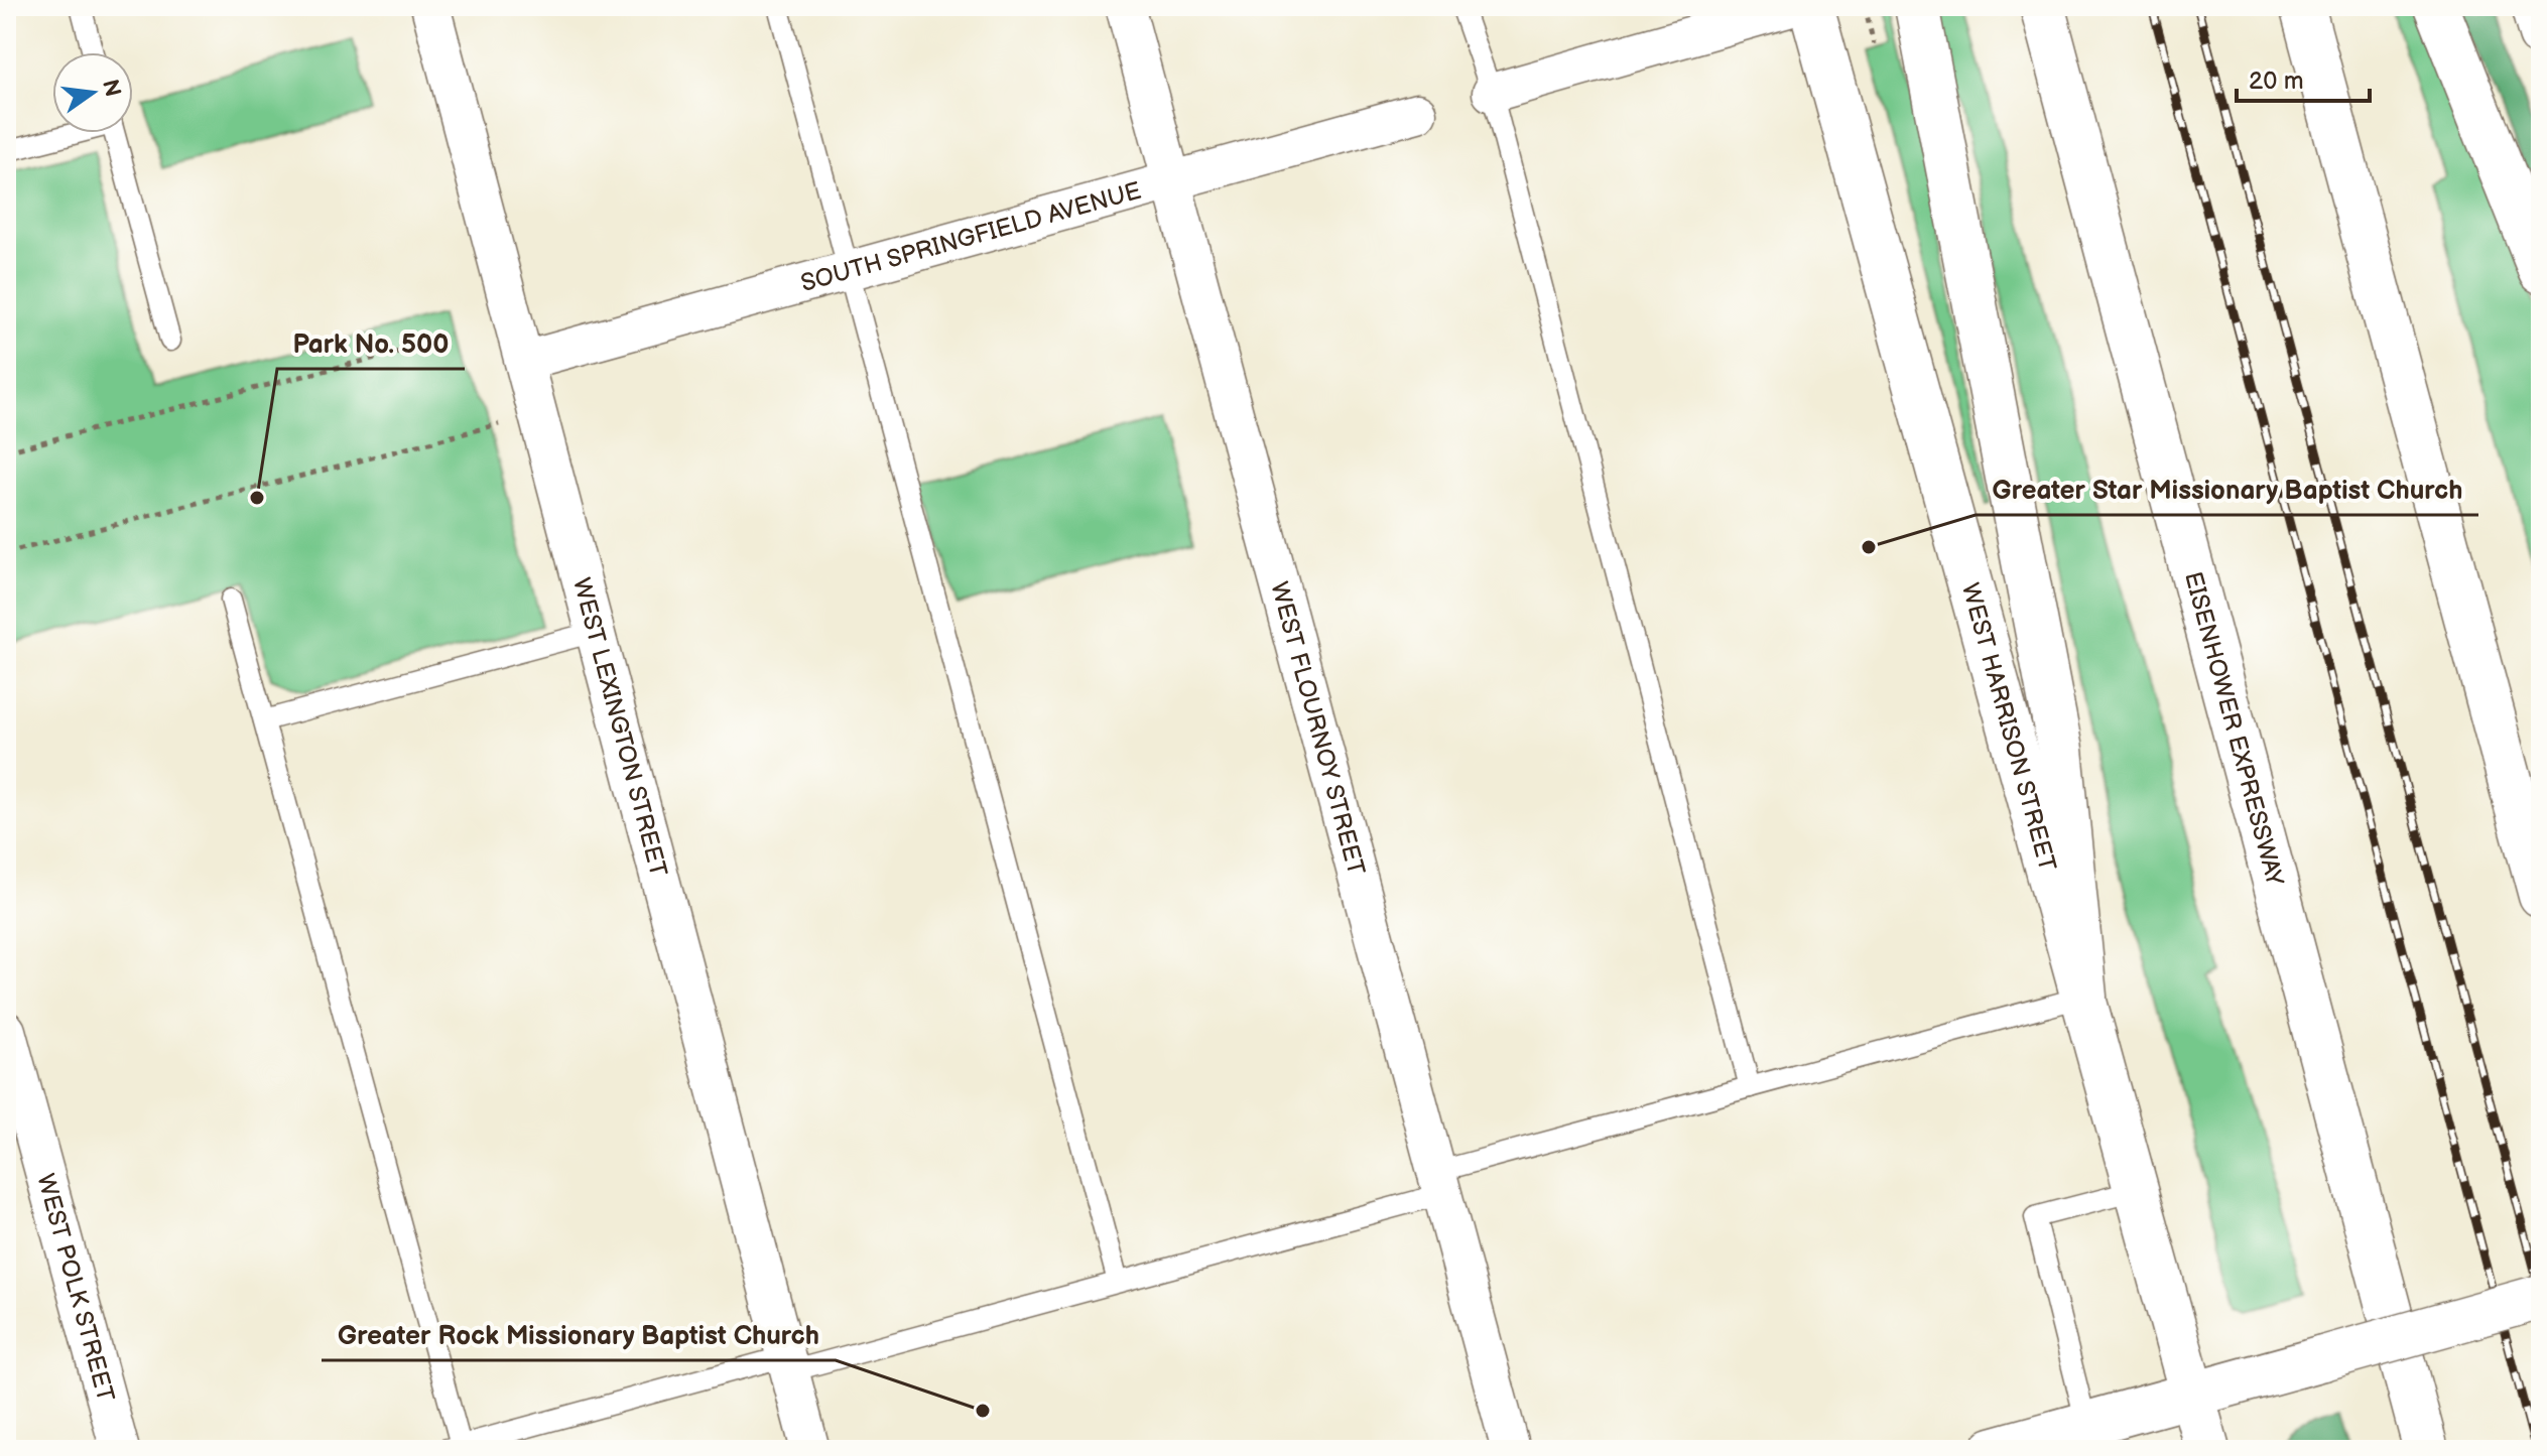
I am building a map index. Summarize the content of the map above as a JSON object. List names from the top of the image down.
{
  "streets": {
    "main road": ["WEST HARRISON STREET", "EISENHOWER EXPRESSWAY"],
    "street": [
      "SOUTH SPRINGFIELD AVENUE",
      "WEST FLOURNOY STREET",
      "WEST LEXINGTON STREET",
      "WEST POLK STREET"
    ]
  },
  "crossings": [
    ["SOUTH SPRINGFIELD AVENUE", "WEST FLOURNOY STREET"],
    ["SOUTH SPRINGFIELD AVENUE", "WEST LEXINGTON STREET"]
  ],
  "places": ["Park No. 500", "Greater Star Missionary Baptist Church", "Greater Rock Missionary Baptist Church"],
  "scale_bar": "20 m",
  "north": "right"
}
